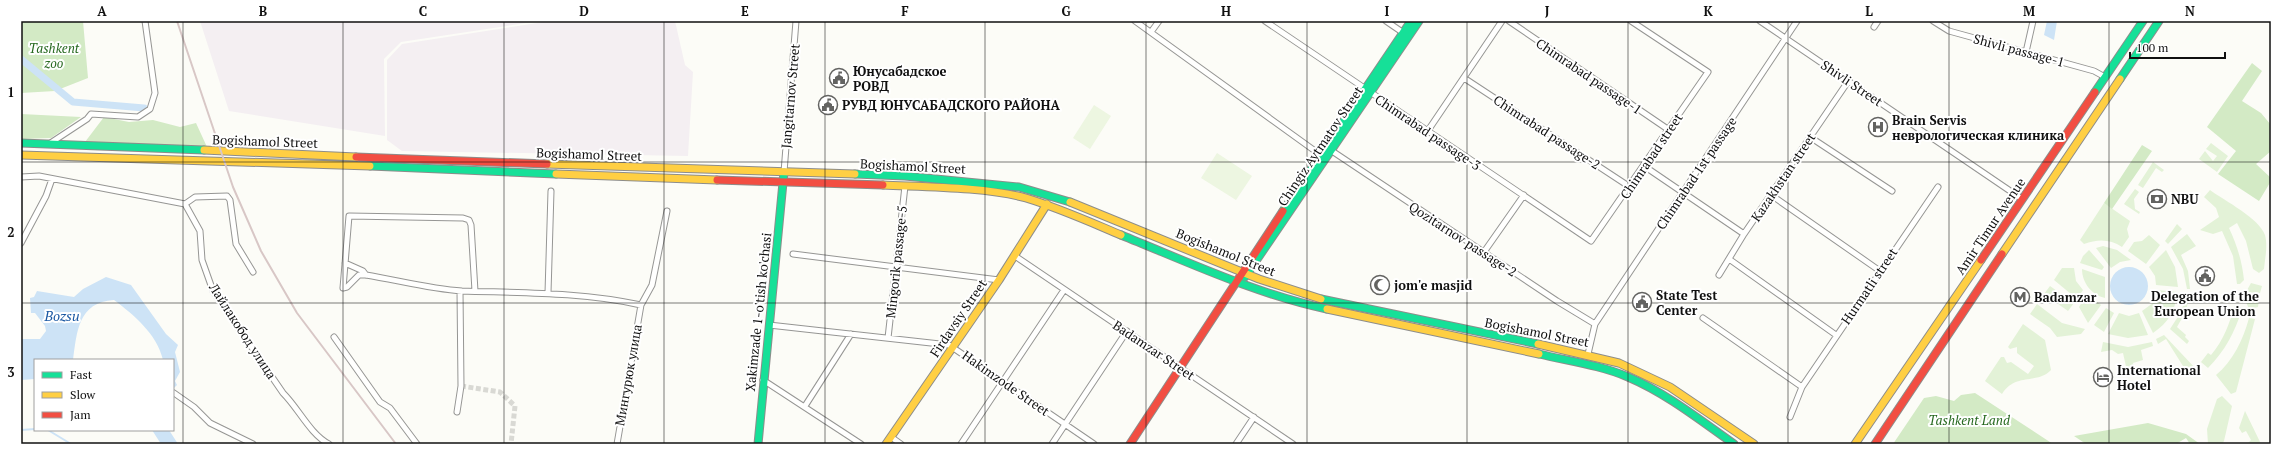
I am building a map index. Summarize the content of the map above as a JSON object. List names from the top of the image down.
{
  "streets": {
    "main road": [
      "Bogishamol Street",
      "Chingiz Aytmatov Street",
      "Amir Timur Avenue",
      "Xakimzade 1-o'tish ko'chasi",
      "Firdavsiy Street"
    ],
    "street": [
      "Shivli passage-1",
      "Chimrаbаd passage-1",
      "Shivli Street",
      "Jangitarnov Street",
      "Chimrаbаd passage-3",
      "Chimrabad passage-2",
      "Chimrаbаd street",
      "Chimrabad 1st passage",
      "Kazakhstan street",
      "Qozitarnov passage-2",
      "Mingorik passage-5",
      "Hurmatli street",
      "Лайлакобод улица",
      "Badamzar Street",
      "Мингурюк улица",
      "Hakimzode Street"
    ]
  },
  "crossings": [
    ["Shivli passage-1", "Amir Timur Avenue"],
    ["Chimrаbаd passage-1", "Chimrаbаd street"],
    ["Shivli Street", "Chimrabad 1st passage"],
    ["Shivli Street", "Kazakhstan street"],
    ["Shivli Street", "Amir Timur Avenue"],
    ["Jangitarnov Street", "Bogishamol Street"],
    ["Jangitarnov Street", "Xakimzade 1-o'tish ko'chasi"],
    ["Chimrаbаd passage-3", "Chingiz Aytmatov Street"],
    ["Chimrаbаd passage-3", "Chimrаbаd street"],
    ["Chimrabad passage-2", "Chimrаbаd street"],
    ["Bogishamol Street", "Chingiz Aytmatov Street"],
    ["Bogishamol Street", "Mingorik passage-5"],
    ["Bogishamol Street", "Xakimzade 1-o'tish ko'chasi"],
    ["Bogishamol Street", "Firdavsiy Street"],
    ["Chingiz Aytmatov Street", "Qozitarnov passage-2"],
    ["Chingiz Aytmatov Street", "Badamzar Street"],
    ["Chimrabad 1st passage", "Qozitarnov passage-2"],
    ["Mingorik passage-5", "Hakimzode Street"],
    ["Xakimzade 1-o'tish ko'chasi", "Hakimzode Street"],
    ["Firdavsiy Street", "Badamzar Street"],
    ["Firdavsiy Street", "Hakimzode Street"]
  ],
  "water": ["Bozsu"],
  "parks": ["Tashkent zoo", "Tashkent Land"],
  "places": {
    "public building": [
      "Юнусабадское РОВД",
      "РУВД ЮНУСАБАДСКОГО РАЙОНА",
      "Delegation of the European Union",
      "State Test Center"
    ],
    "hospital": ["Brain Servis неврологическая клиника"],
    "bank": ["NBU"],
    "mosque": ["jom'e masjid"],
    "metro station": ["Badamzar"],
    "hotel": ["International Hotel"]
  },
  "legend": ["Fast", "Slow", "Jam"],
  "scale_bar": "100 m",
  "grid": {
    "columns": [
      "A",
      "B",
      "C",
      "D",
      "E",
      "F",
      "G",
      "H",
      "I",
      "J",
      "K",
      "L",
      "M",
      "N"
    ],
    "rows": ["1", "2", "3"]
  }
}
